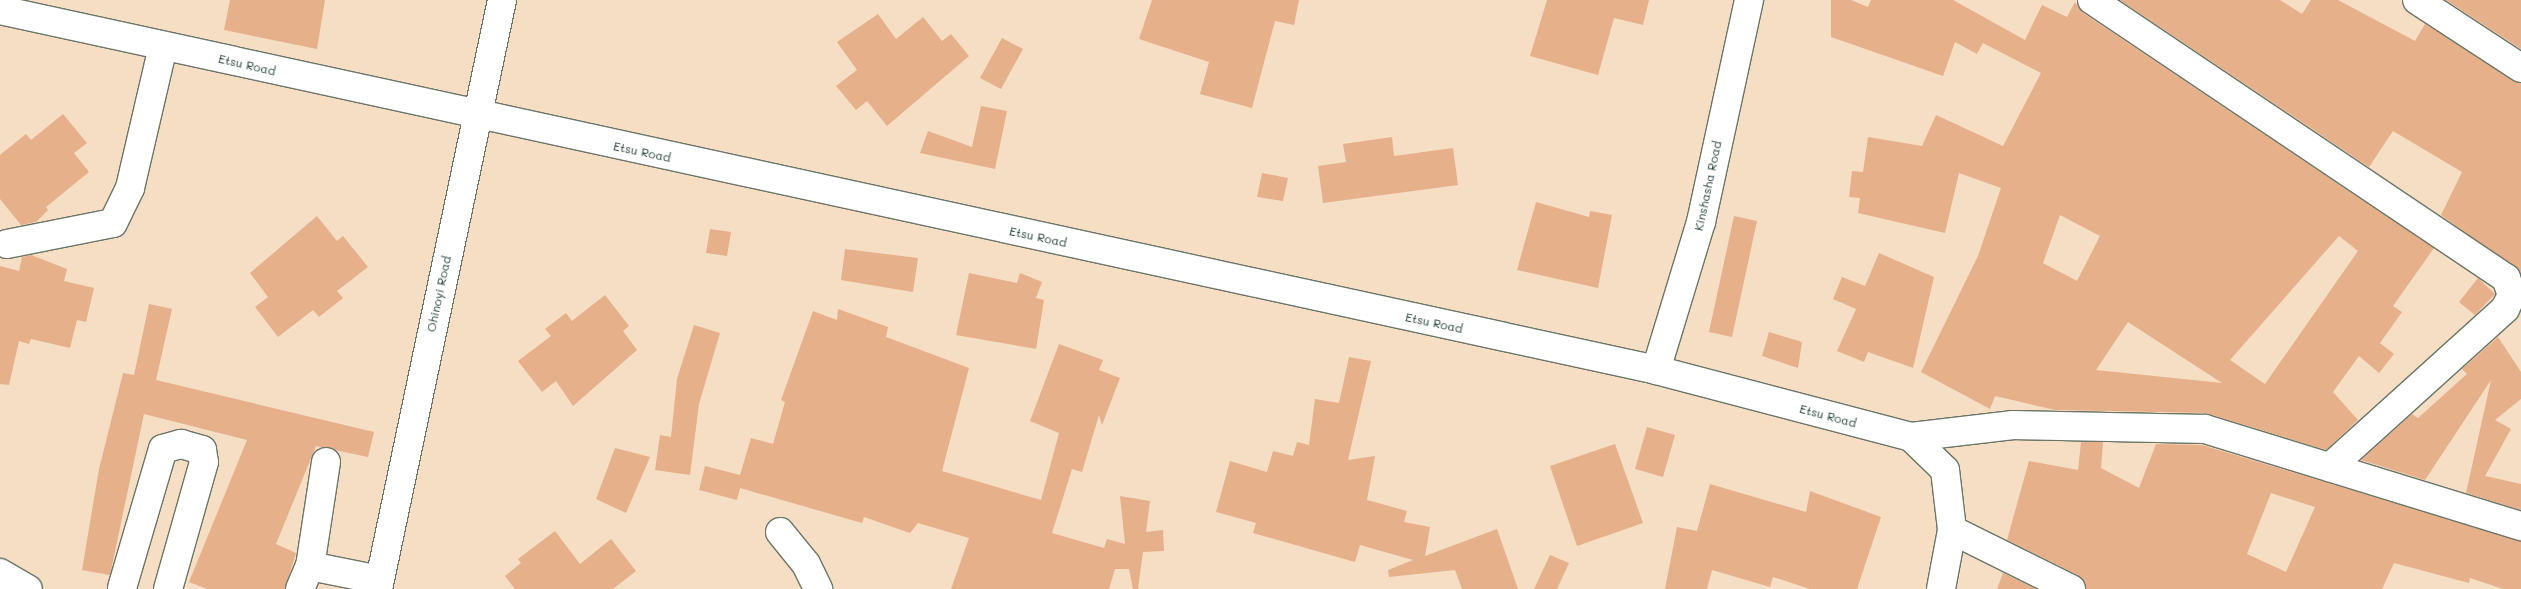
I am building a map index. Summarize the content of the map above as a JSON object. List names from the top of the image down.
{
  "streets": {
    "street": ["Etsu Road", "Kinshasha Road", "Ohinoyi Road"]
  },
  "crossings": [
    ["Etsu Road", "Kinshasha Road"],
    ["Etsu Road", "Ohinoyi Road"]
  ]
}
